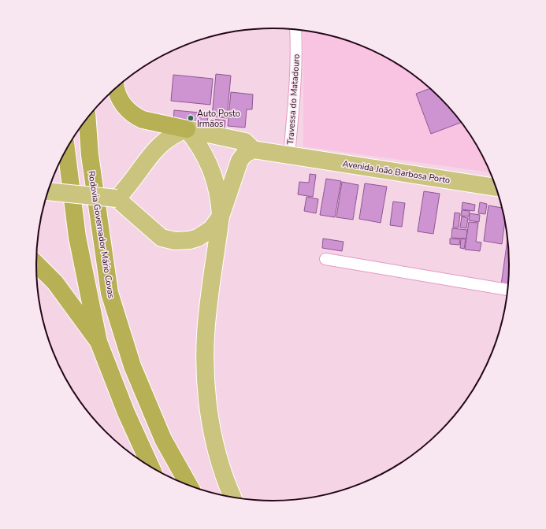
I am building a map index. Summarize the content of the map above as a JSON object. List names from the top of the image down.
{
  "streets": {
    "highway": ["Rodovia Governador Mário Covas"],
    "main road": ["Avenida João Barbosa Porto"],
    "street": ["Travessa do Matadouro"]
  },
  "crossings": [
    ["Travessa do Matadouro", "Avenida João Barbosa Porto"]
  ],
  "places": ["Auto Posto Irmãos"]
}
